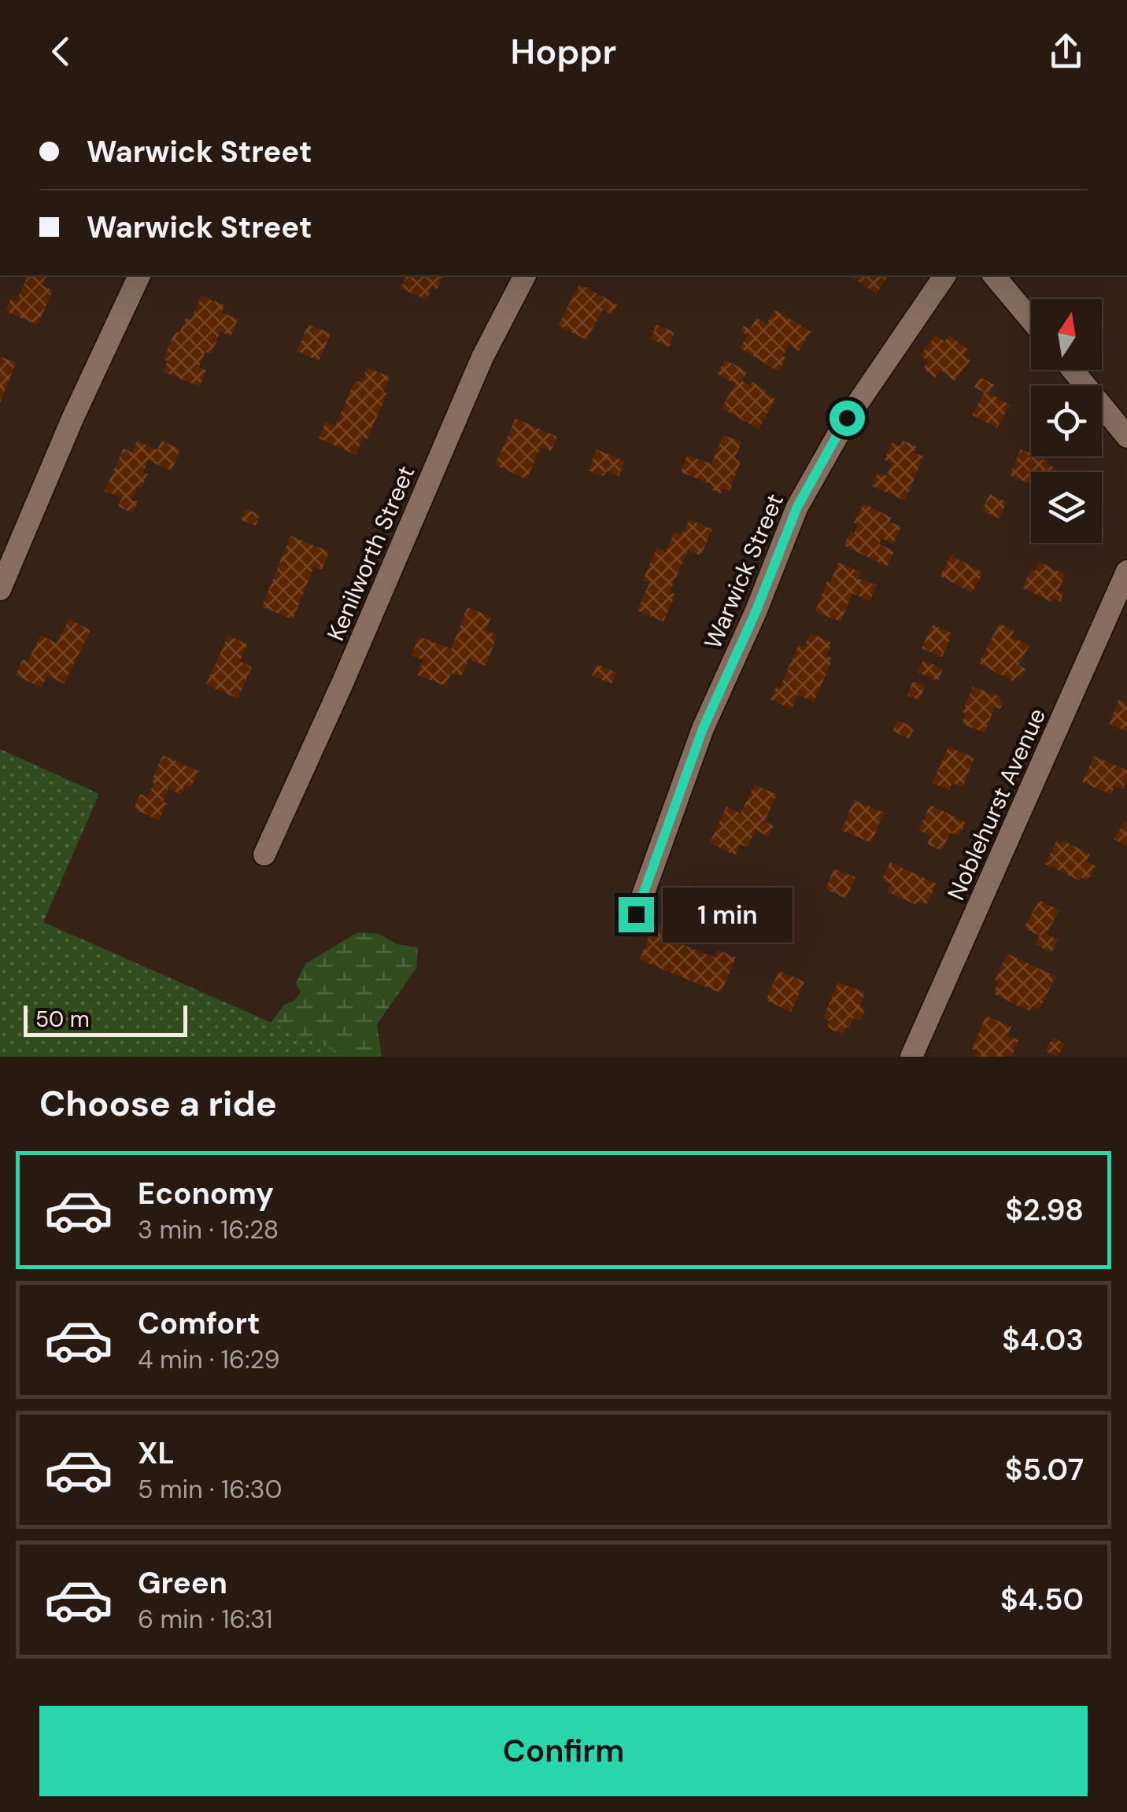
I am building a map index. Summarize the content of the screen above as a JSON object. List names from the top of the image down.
{
  "streets": {
    "street": ["Kenilworth Street", "Warwick Street", "Noblehurst Avenue"]
  },
  "scale_bar": "50 m",
  "north": "top",
  "page": {
    "header": "Hoppr",
    "banner": ["Warwick Street", "Warwick Street"],
    "bubble": "1 min",
    "scale": "50 m",
    "heading": "Choose a ride",
    "list": [
      {
        "name": "Economy",
        "note": "3 min · 16:28",
        "value": "$2.98"
      },
      {
        "name": "Comfort",
        "note": "4 min · 16:29",
        "value": "$4.03"
      },
      {
        "name": "XL",
        "note": "5 min · 16:30",
        "value": "$5.07"
      },
      {
        "name": "Green",
        "note": "6 min · 16:31",
        "value": "$4.50"
      }
    ],
    "buttons": "Confirm"
  }
}
